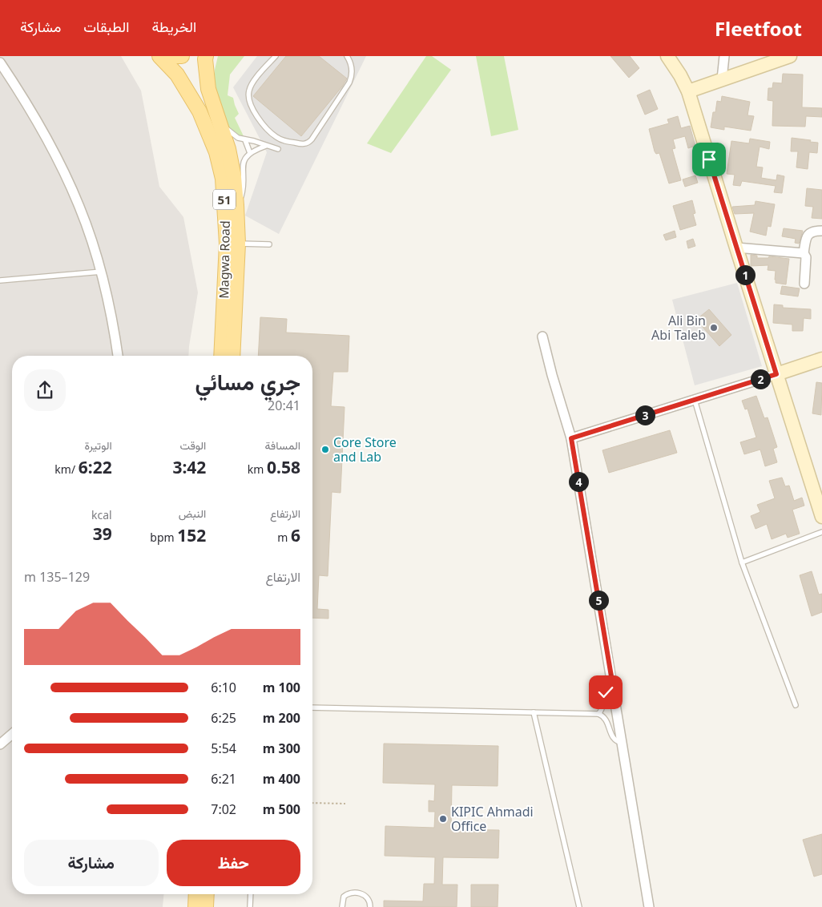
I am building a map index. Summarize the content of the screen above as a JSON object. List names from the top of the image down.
{
  "streets": {
    "main road": ["51", "Magwa Road"]
  },
  "places": ["Ali Bin Abi Taleb", "Core Store and Lab", "KIPIC Ahmadi Office"],
  "page": {
    "header": "Fleetfoot",
    "nav": ["الخريطة", "الطبقات", "مشاركة"],
    "pins": [
      "1",
      "2",
      "3",
      "4",
      "5"
    ],
    "heading": ["جري مسائي", "20:41"],
    "stats": [
      ["المسافة", "0.58 km"],
      ["الوقت", "3:42"],
      ["الوتيرة", "6:22 /km"],
      ["الارتفاع", "6 m"],
      ["النبض", "152 bpm"],
      ["kcal", "39"]
    ],
    "chart": ["الارتفاع", "129–135 m"],
    "list": [
      {
        "name": "100 m",
        "note": "6:10"
      },
      {
        "name": "200 m",
        "note": "6:25"
      },
      {
        "name": "300 m",
        "note": "5:54"
      },
      {
        "name": "400 m",
        "note": "6:21"
      },
      {
        "name": "500 m",
        "note": "7:02"
      }
    ],
    "buttons": ["حفظ", "مشاركة"]
  }
}
